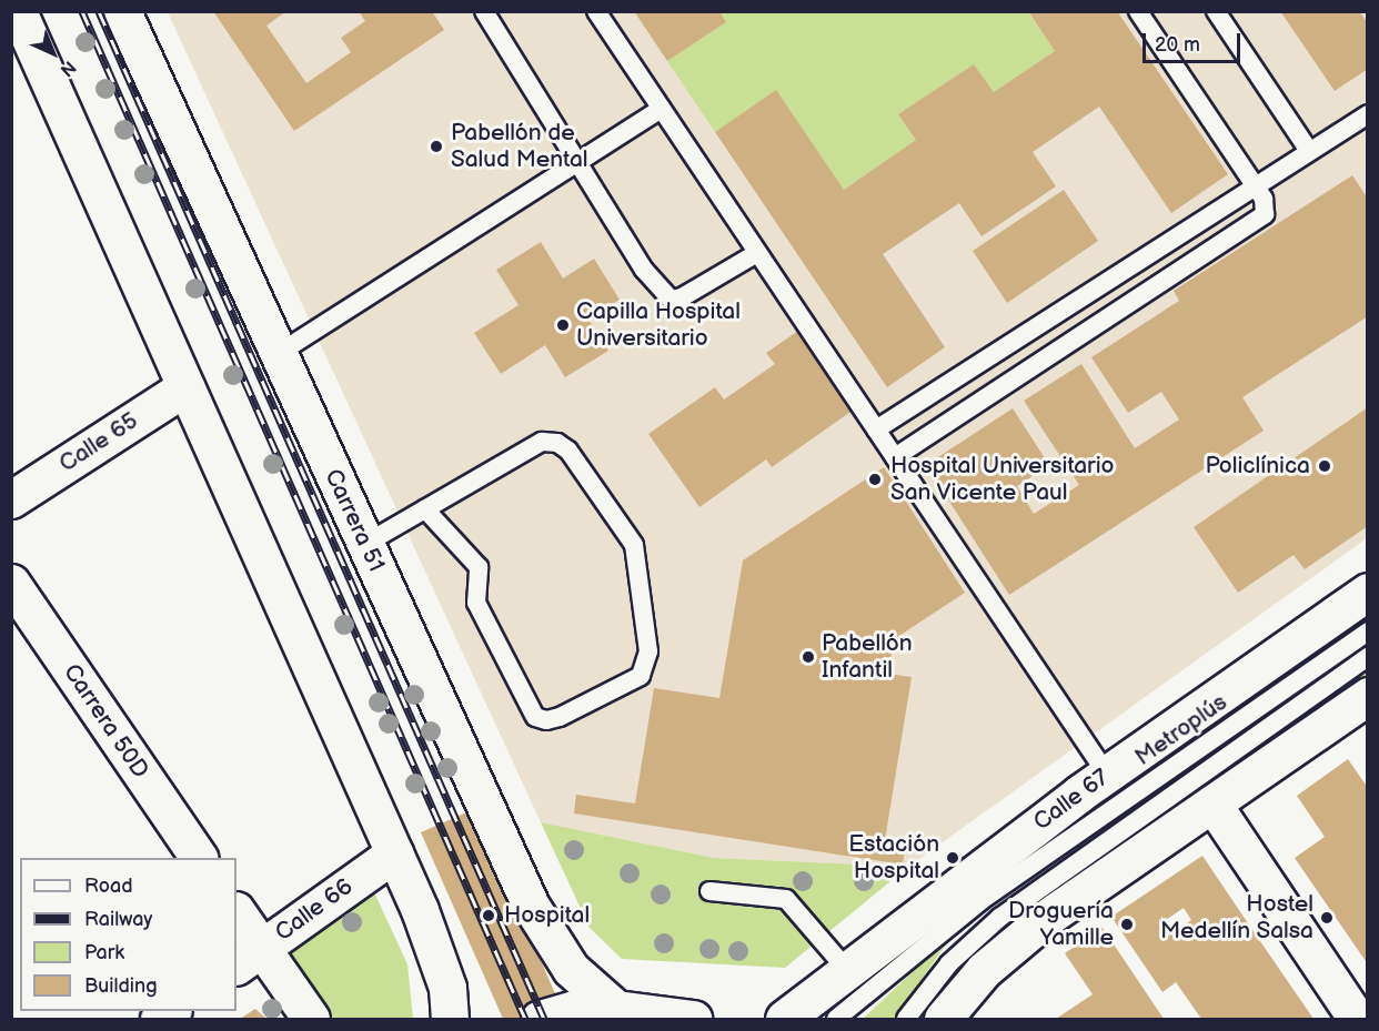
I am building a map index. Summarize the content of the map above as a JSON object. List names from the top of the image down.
{
  "streets": {
    "main road": [
      "Calle 65",
      "Carrera 51",
      "Carrera 50D",
      "Calle 67",
      "Calle 66"
    ],
    "lane": ["Metroplús"]
  },
  "places": [
    "Pabellón de Salud Mental",
    "Capilla Hospital Universitario",
    "Policlínica",
    "Hospital Universitario San Vicente Paul",
    "Pabellón Infantil",
    "Estación Hospital",
    "Hospital",
    "Hostel Medellín Salsa",
    "Droguería Yamille"
  ],
  "legend": [
    "Road",
    "Railway",
    "Park",
    "Building"
  ],
  "scale_bar": "20 m",
  "north": "bottom right"
}
